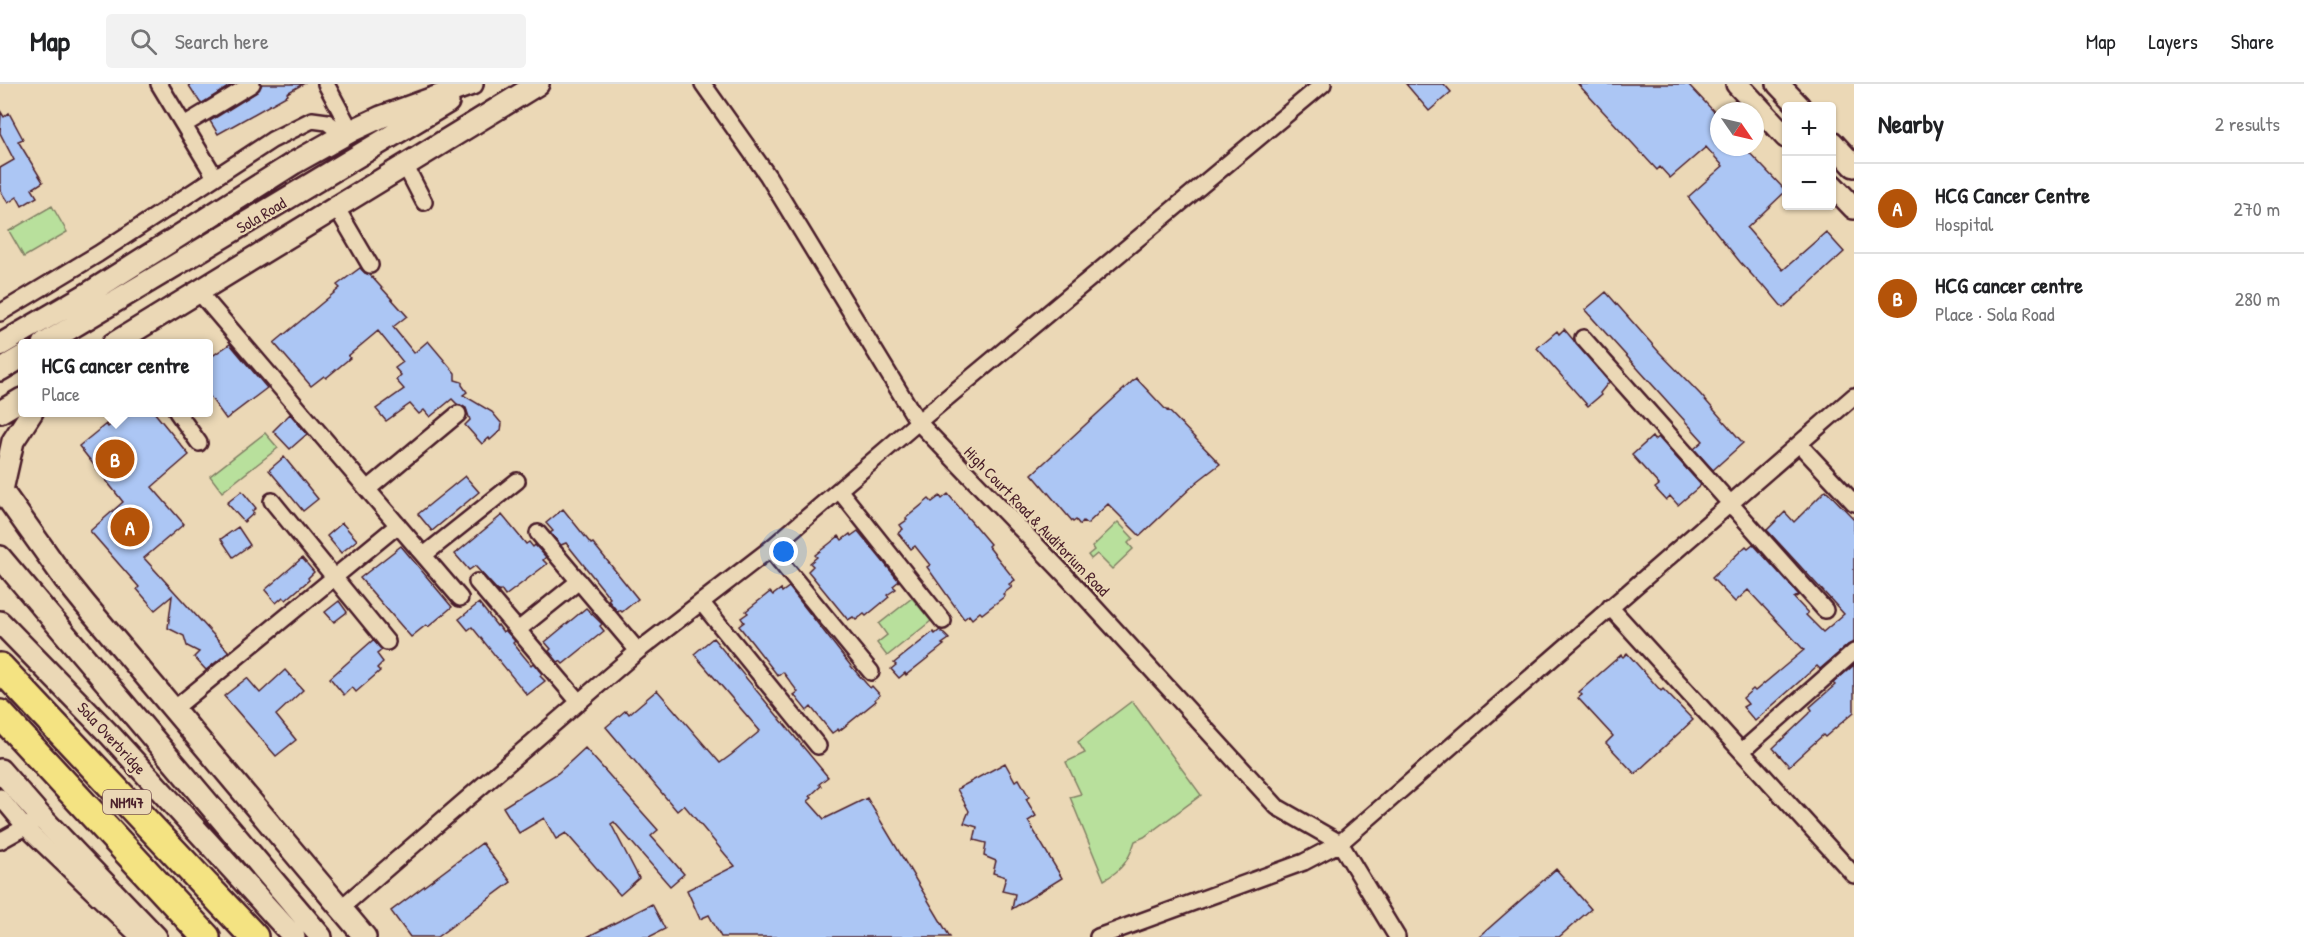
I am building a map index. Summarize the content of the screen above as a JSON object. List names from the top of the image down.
{
  "streets": {
    "highway": ["Sola Overbridge", "NH147"],
    "main road": ["Sola Road"],
    "street": ["High Court Road & Auditorium Road"]
  },
  "north": "bottom right",
  "page": {
    "header": "Map",
    "search": "Search here",
    "nav": ["Map", "Layers", "Share"],
    "heading": ["Nearby", "2 results"],
    "map_buttons": ["+", "−"],
    "list": [
      {
        "mark": "A",
        "name": "HCG Cancer Centre",
        "note": "Hospital",
        "value": "270 m"
      },
      {
        "mark": "B",
        "name": "HCG cancer centre",
        "note": "Place · Sola Road",
        "value": "280 m"
      }
    ],
    "popup": ["HCG cancer centre", "Place"],
    "pins": ["B", "A"]
  }
}
